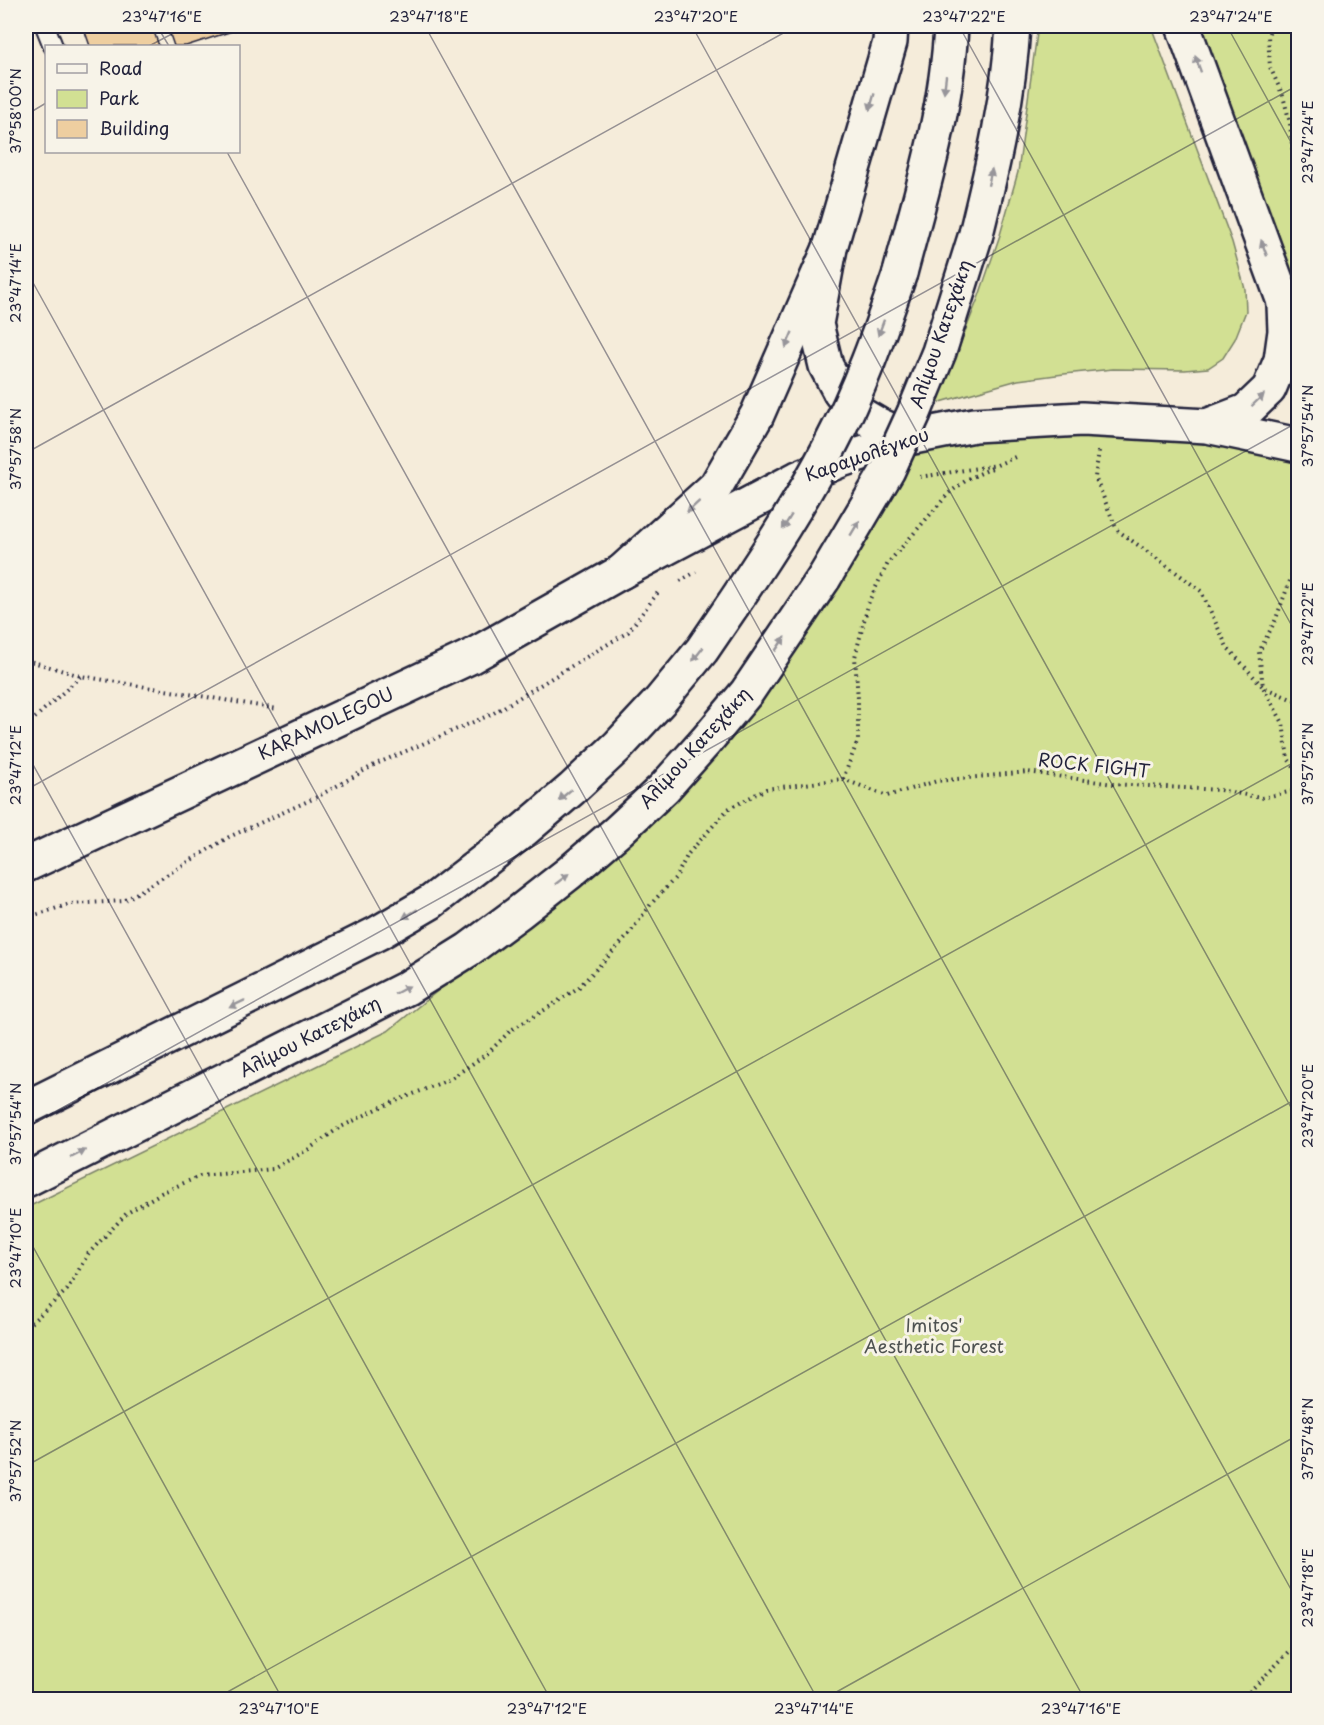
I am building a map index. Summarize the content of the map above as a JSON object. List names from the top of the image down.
{
  "streets": {
    "main road": ["Αλίμου Κατεχάκη", "Καραμολέγκου", "KARAMOLEGOU"],
    "path": ["ROCK FIGHT"]
  },
  "crossings": [
    ["Καραμολέγκου", "KARAMOLEGOU"]
  ],
  "parks": ["Imitos' Aesthetic Forest"],
  "legend": ["Road", "Park", "Building"],
  "coordinates": [
    "23°47'16\"E",
    "23°47'18\"E",
    "23°47'20\"E",
    "23°47'22\"E",
    "23°47'24\"E",
    "37°58'00\"N",
    "23°47'14\"E",
    "37°57'54\"N",
    "37°57'58\"N",
    "37°57'52\"N",
    "23°47'12\"E",
    "23°47'10\"E",
    "37°57'48\"N"
  ]
}
